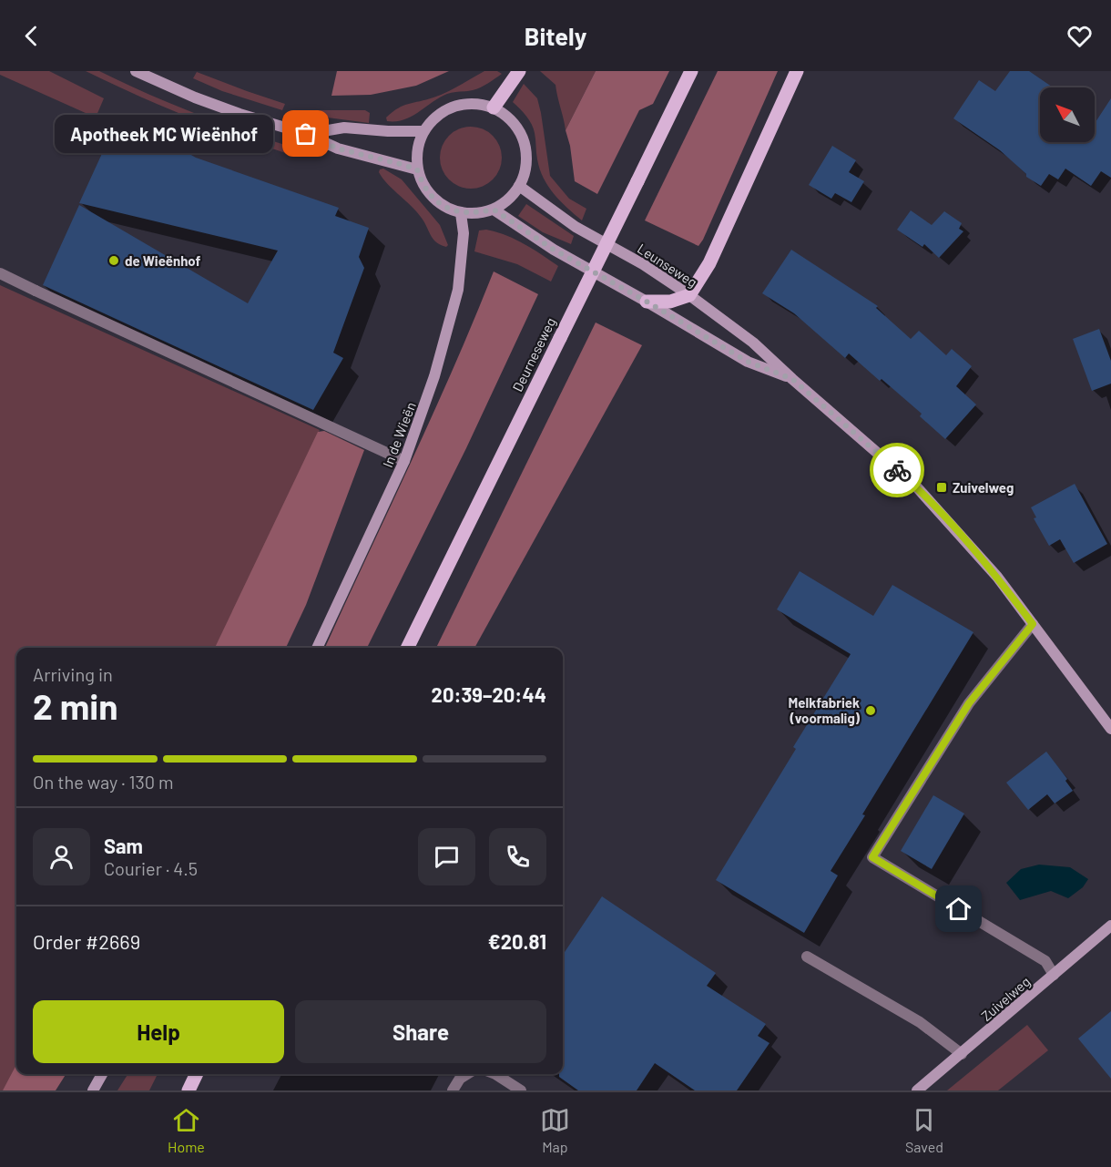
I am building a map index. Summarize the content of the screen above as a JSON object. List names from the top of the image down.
{
  "streets": {
    "main road": [
      "Leunseweg",
      "Deurneseweg",
      "In de Wieën",
      "Zuivelweg"
    ]
  },
  "crossings": [
    ["Leunseweg", "In de Wieën"]
  ],
  "places": {
    "other": ["Apotheek MC Wieënhof", "de Wieënhof", "Melkfabriek (voormalig)"],
    "transit": ["Zuivelweg"]
  },
  "north": "top left",
  "page": {
    "header": "Bitely",
    "bubble": "Apotheek MC Wieënhof",
    "heading": ["2 min", "Arriving in", "20:39–20:44"],
    "panel": [
      "Sam",
      "Courier · 4.5",
      "Order #2669",
      "€20.81"
    ],
    "bar": "On the way · 130 m",
    "buttons": ["Help", "Share"],
    "tabs": ["Home", "Map", "Saved"]
  }
}
